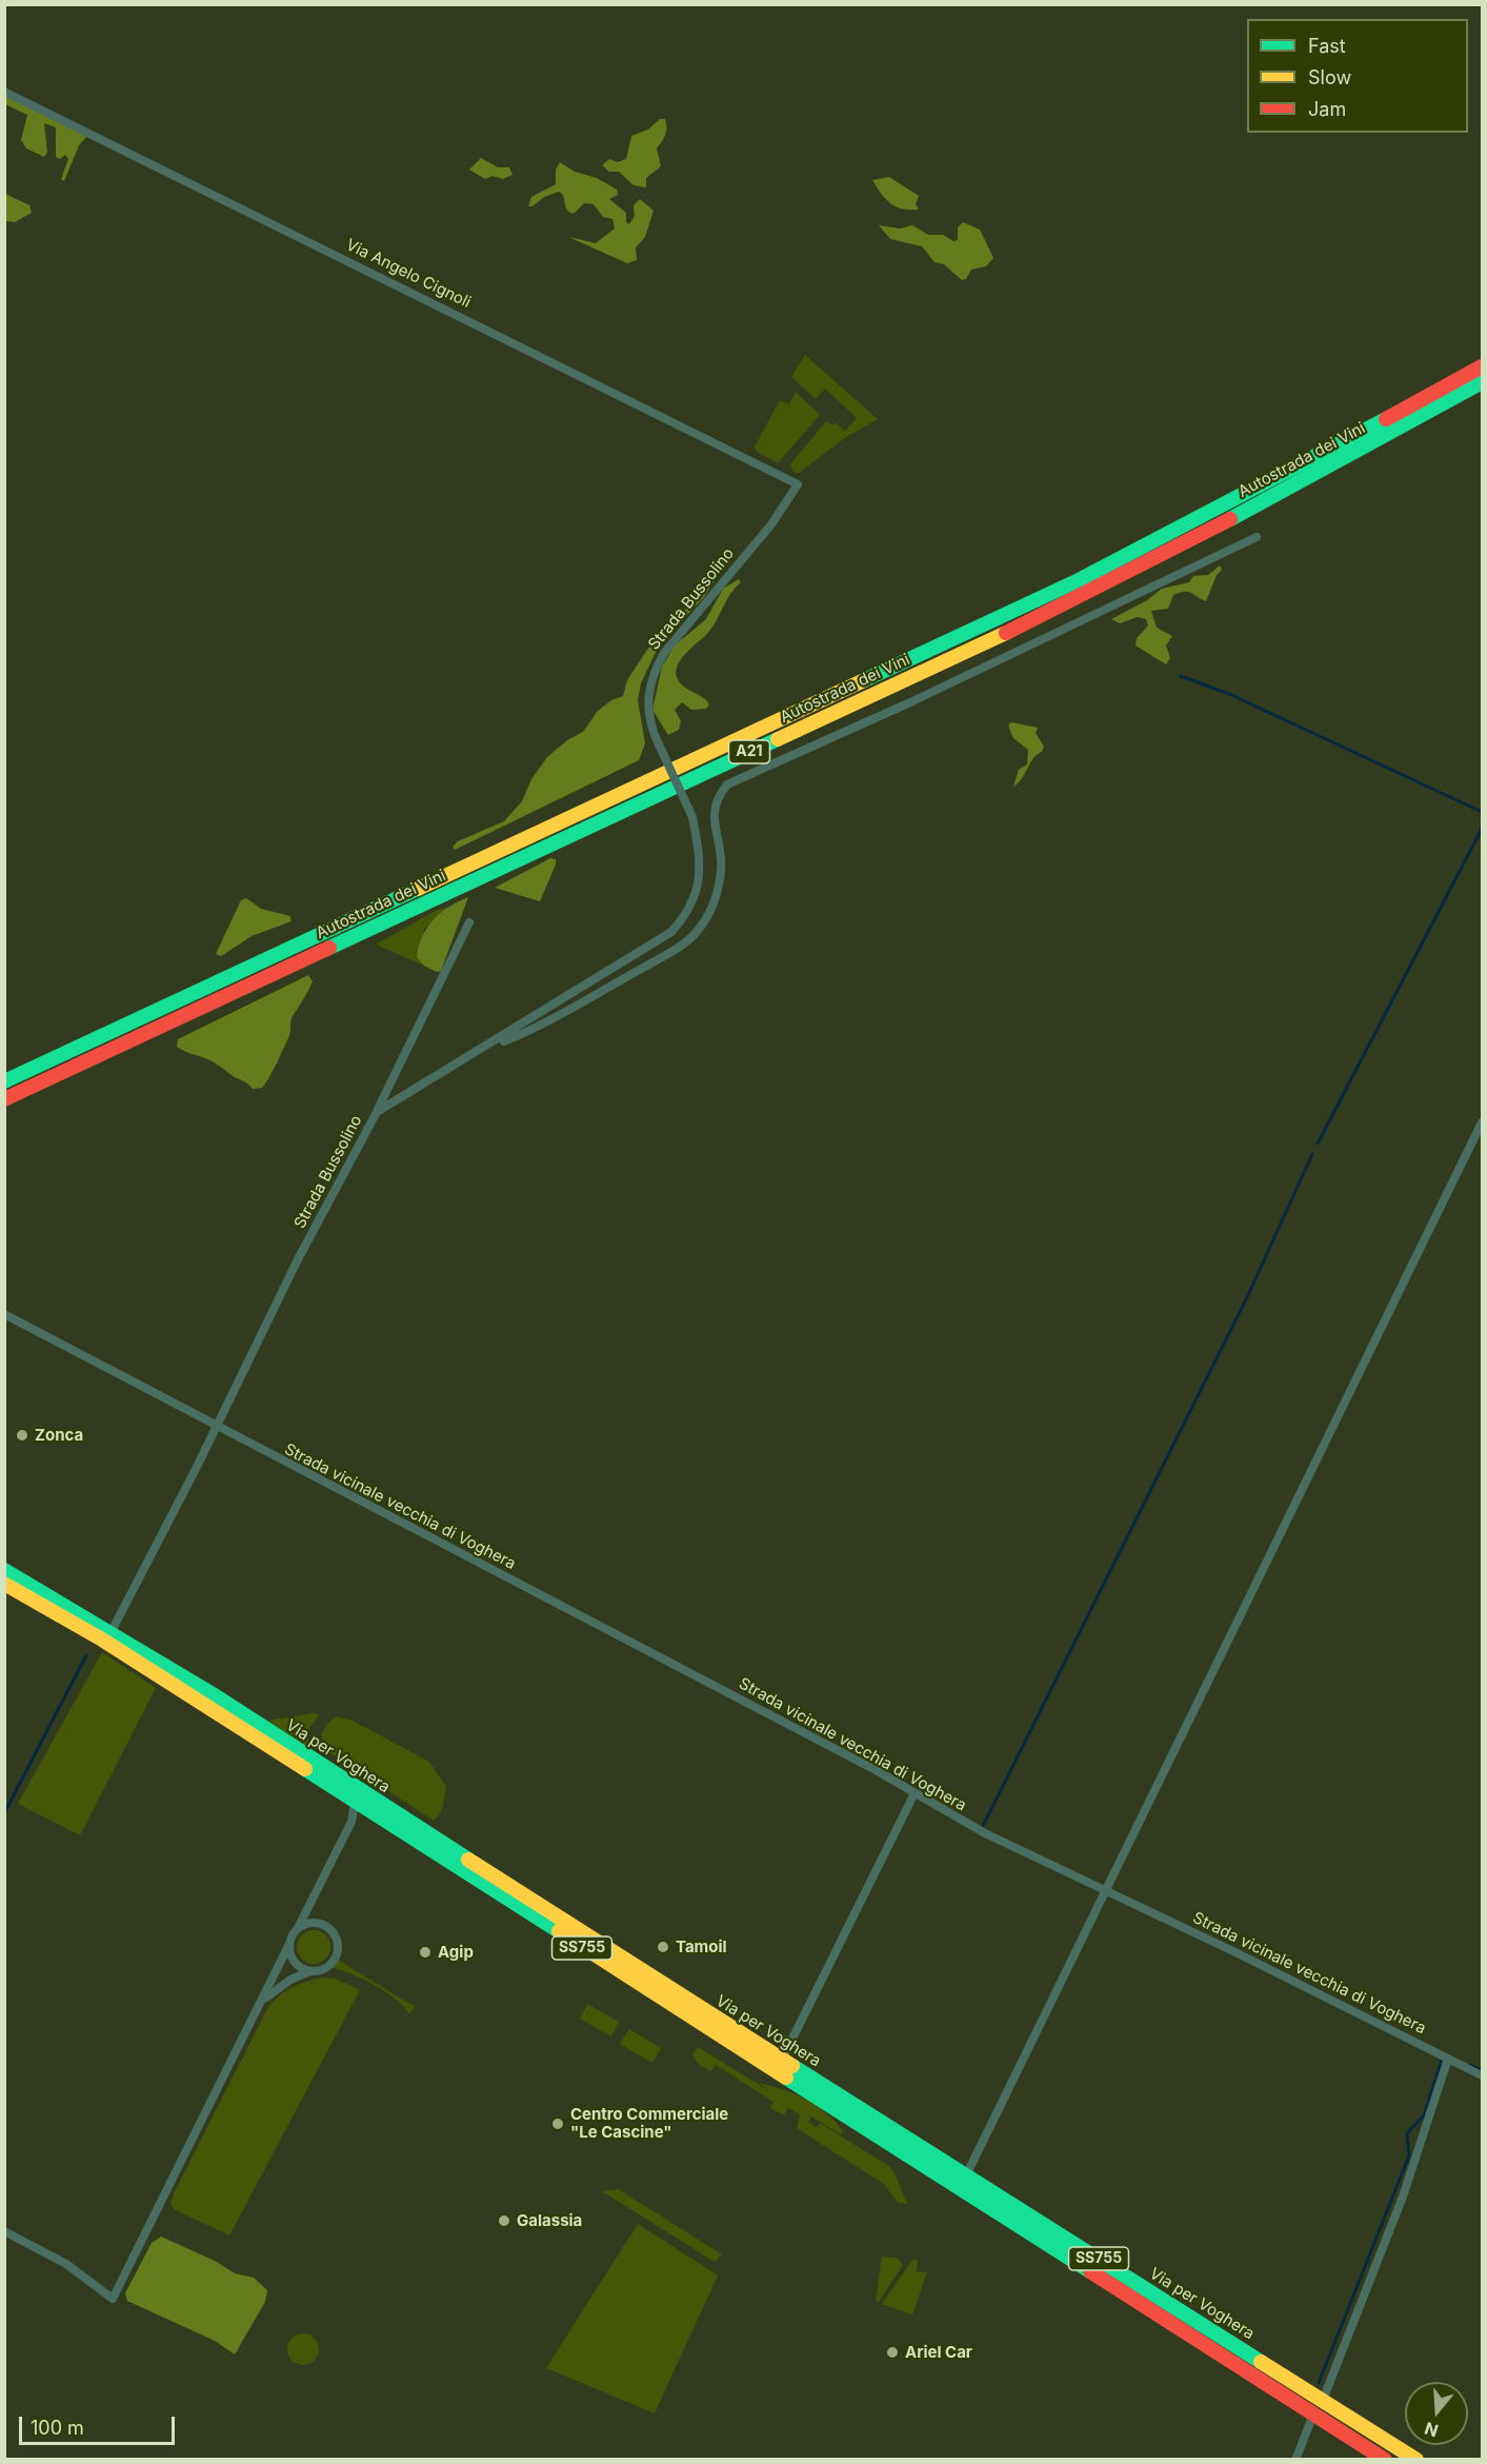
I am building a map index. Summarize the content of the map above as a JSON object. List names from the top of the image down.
{
  "streets": {
    "main road": [
      "Autostrada dei Vini",
      "A21",
      "Via per Voghera",
      "SS755"
    ],
    "street": ["Via Angelo Cignoli", "Strada Bussolino", "Strada vicinale vecchia di Voghera"]
  },
  "crossings": [
    ["Via Angelo Cignoli", "Strada Bussolino"],
    ["Strada Bussolino", "Strada vicinale vecchia di Voghera"],
    ["Strada Bussolino", "Via per Voghera"]
  ],
  "places": [
    "Zonca",
    "Tamoil",
    "Agip",
    "Centro Commerciale \"Le Cascine\"",
    "Galassia",
    "Ariel Car"
  ],
  "legend": ["Fast", "Slow", "Jam"],
  "scale_bar": "100 m",
  "north": "bottom"
}
